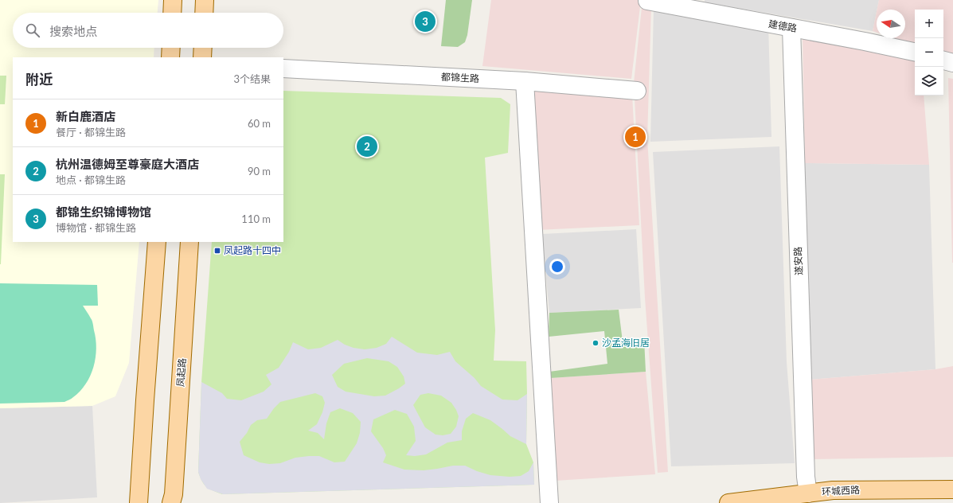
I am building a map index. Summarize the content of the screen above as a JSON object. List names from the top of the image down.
{
  "streets": {
    "main road": ["凤起路", "环城西路"],
    "street": ["建德路", "都锦生路", "遂安路"]
  },
  "crossings": [
    ["建德路", "遂安路"],
    ["遂安路", "环城西路"]
  ],
  "places": {
    "transit": ["凤起路十四中"],
    "other": ["沙孟海旧居"]
  },
  "north": "left",
  "page": {
    "map_buttons": ["+", "−"],
    "pins": ["3", "1", "2"],
    "search": "搜索地点",
    "heading": ["附近", "3个结果"],
    "list": [
      {
        "mark": "1",
        "name": "新白鹿酒店",
        "note": "餐厅 · 都锦生路",
        "value": "60 m"
      },
      {
        "mark": "2",
        "name": "杭州温德姆至尊豪庭大酒店",
        "note": "地点 · 都锦生路",
        "value": "90 m"
      },
      {
        "mark": "3",
        "name": "都锦生织锦博物馆",
        "note": "博物馆 · 都锦生路",
        "value": "110 m"
      }
    ]
  }
}
